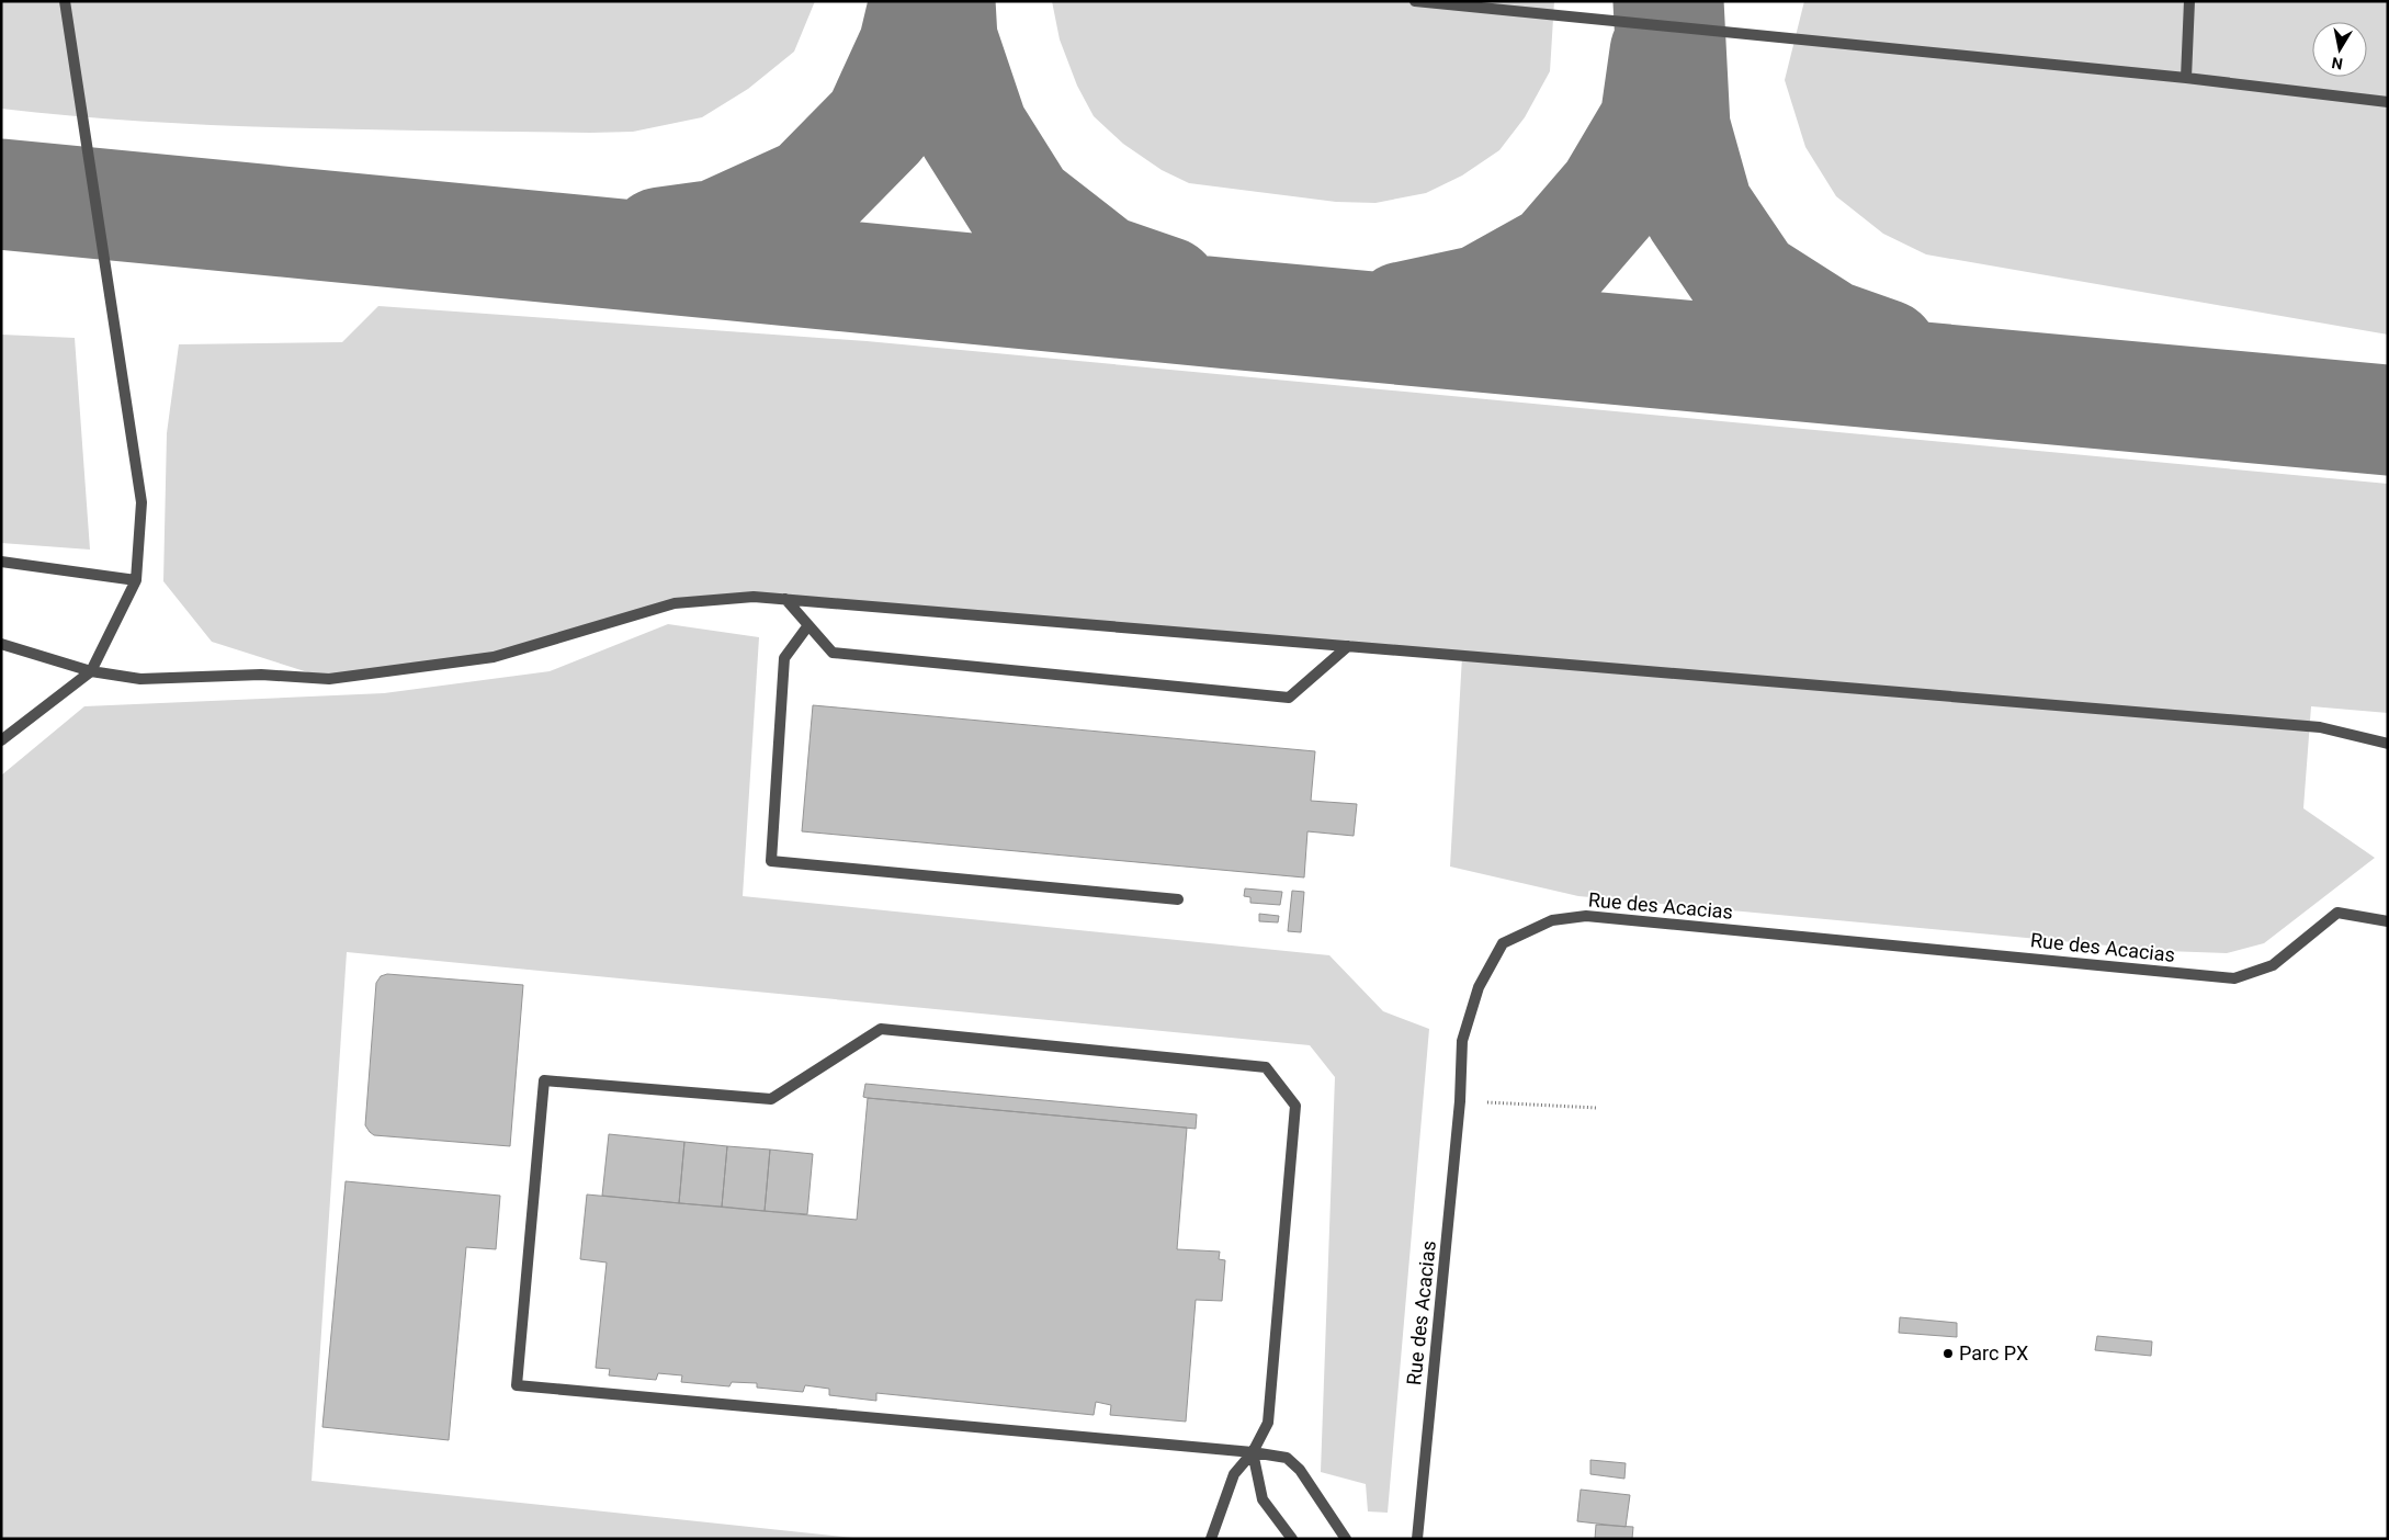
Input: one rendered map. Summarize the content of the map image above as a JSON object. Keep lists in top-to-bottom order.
{
  "streets": {
    "lane": ["Rue des Acacias"]
  },
  "places": ["Parc PX"],
  "north": "bottom"
}
